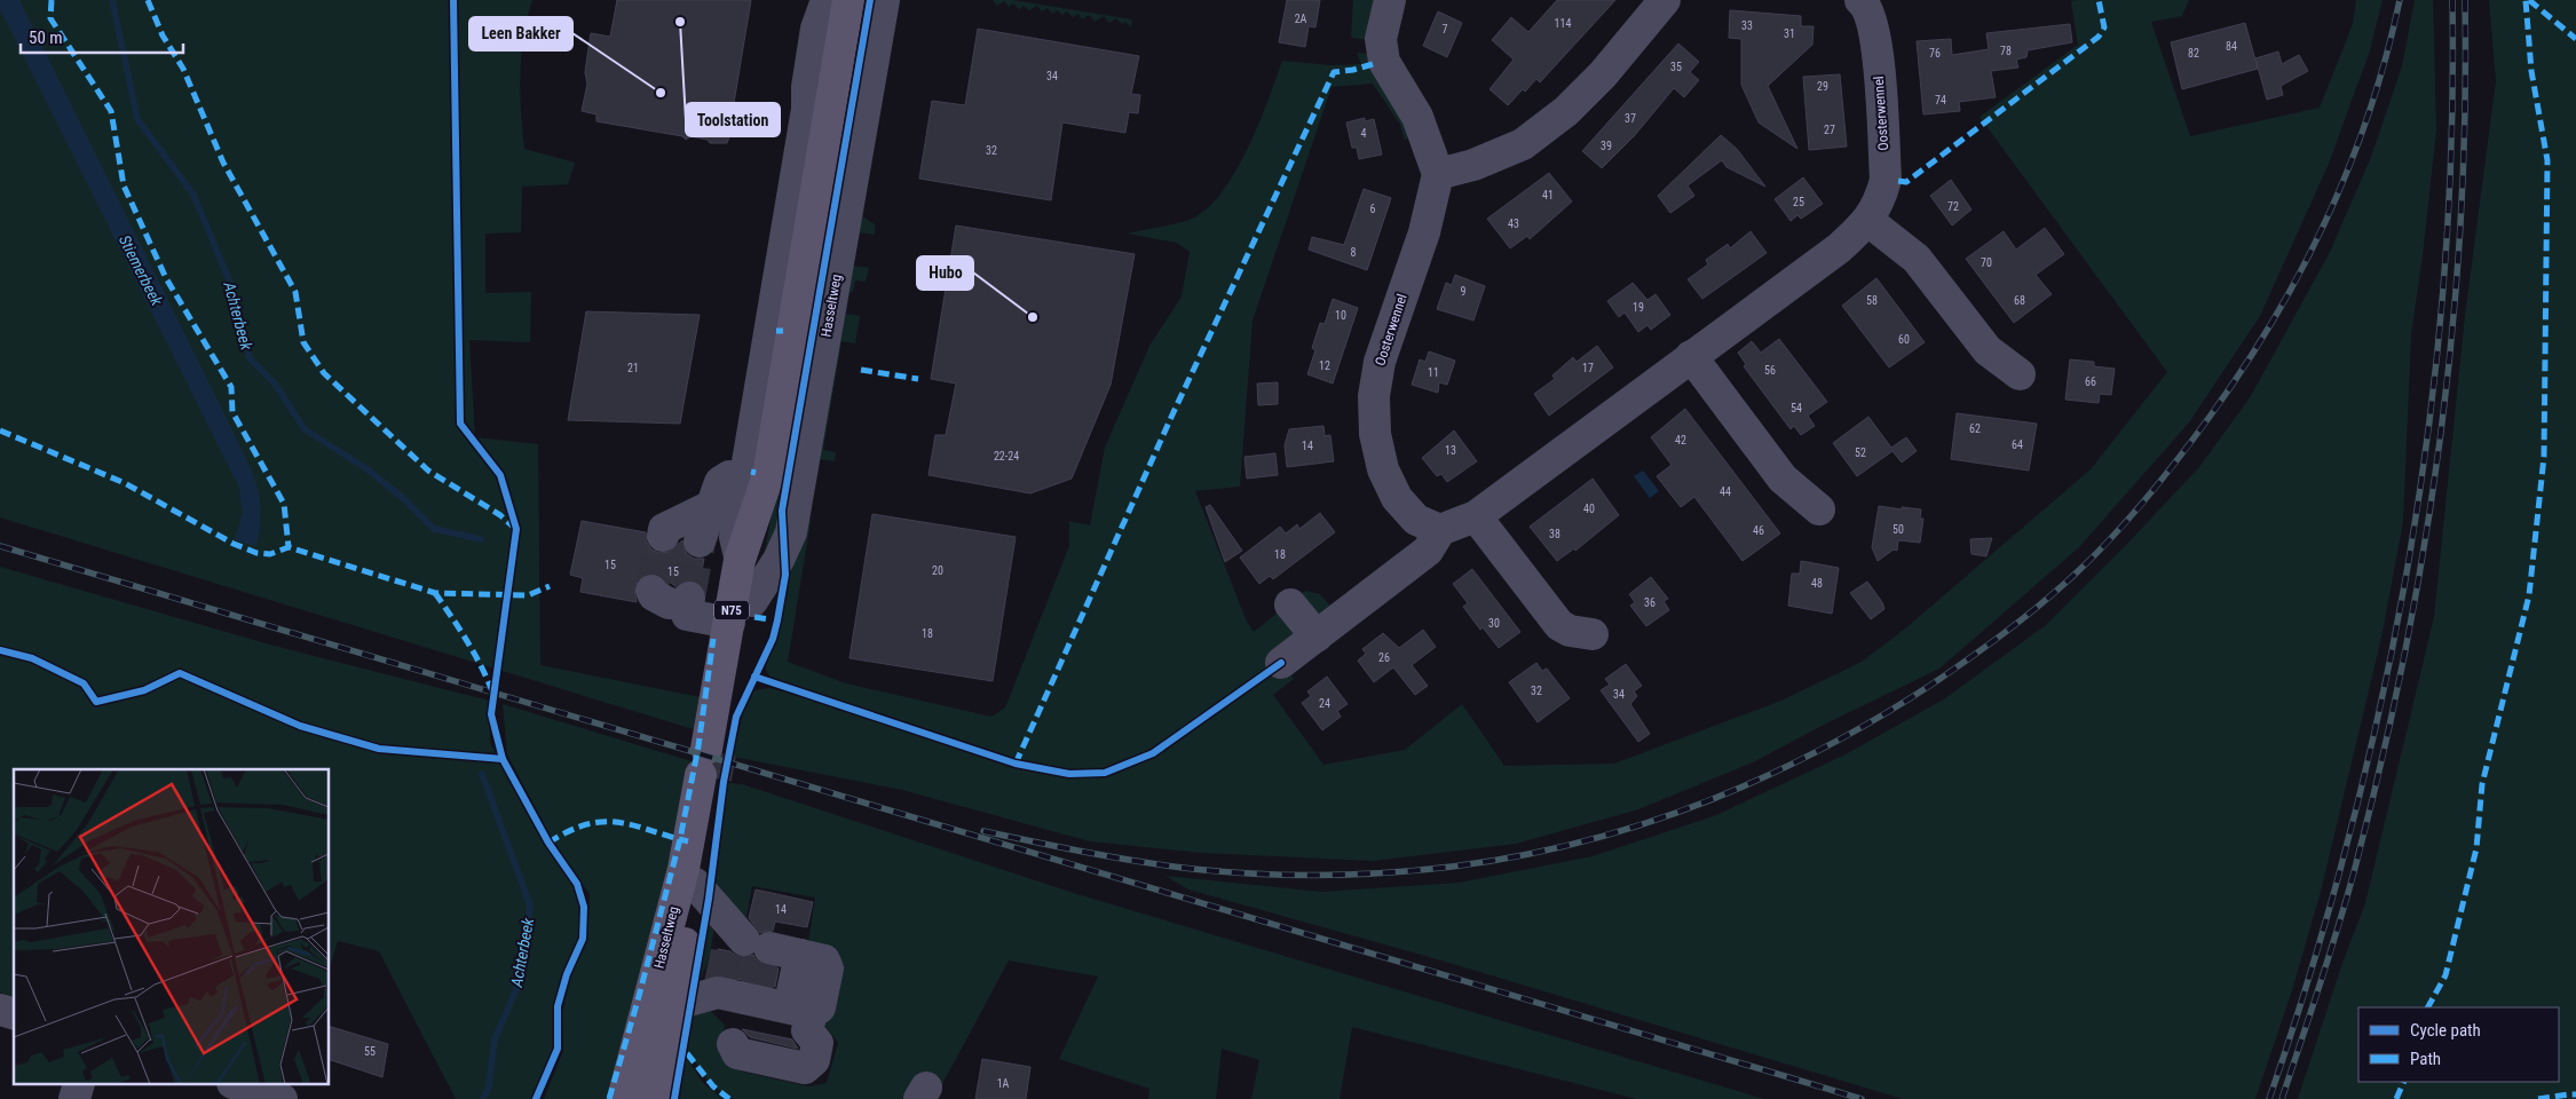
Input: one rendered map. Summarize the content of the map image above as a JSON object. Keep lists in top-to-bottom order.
{
  "streets": {
    "main road": ["Hasseltweg", "N75"],
    "street": ["Oosterwennel"]
  },
  "water": ["Stiemerbeek", "Achterbeek"],
  "places": ["Toolstation", "Leen Bakker", "Hubo"],
  "house_numbers": [
    "2A",
    "114",
    "33",
    "7",
    "31",
    "84",
    "78",
    "76",
    "82",
    "35",
    "34",
    "29",
    "74",
    "37",
    "27",
    "4",
    "39",
    "32",
    "41",
    "25",
    "72",
    "6",
    "43",
    "8",
    "70",
    "9",
    "58",
    "68",
    "19",
    "10",
    "60",
    "12",
    "21",
    "17",
    "56",
    "11",
    "66",
    "54",
    "62",
    "42",
    "64",
    "14",
    "13",
    "52",
    "22-24",
    "44",
    "40",
    "50",
    "46",
    "38",
    "18",
    "15",
    "20",
    "15",
    "48",
    "36",
    "30",
    "18",
    "26",
    "32",
    "34",
    "24",
    "14",
    "55",
    "1A"
  ],
  "legend": ["Cycle path", "Path"],
  "scale_bar": "50 m"
}
